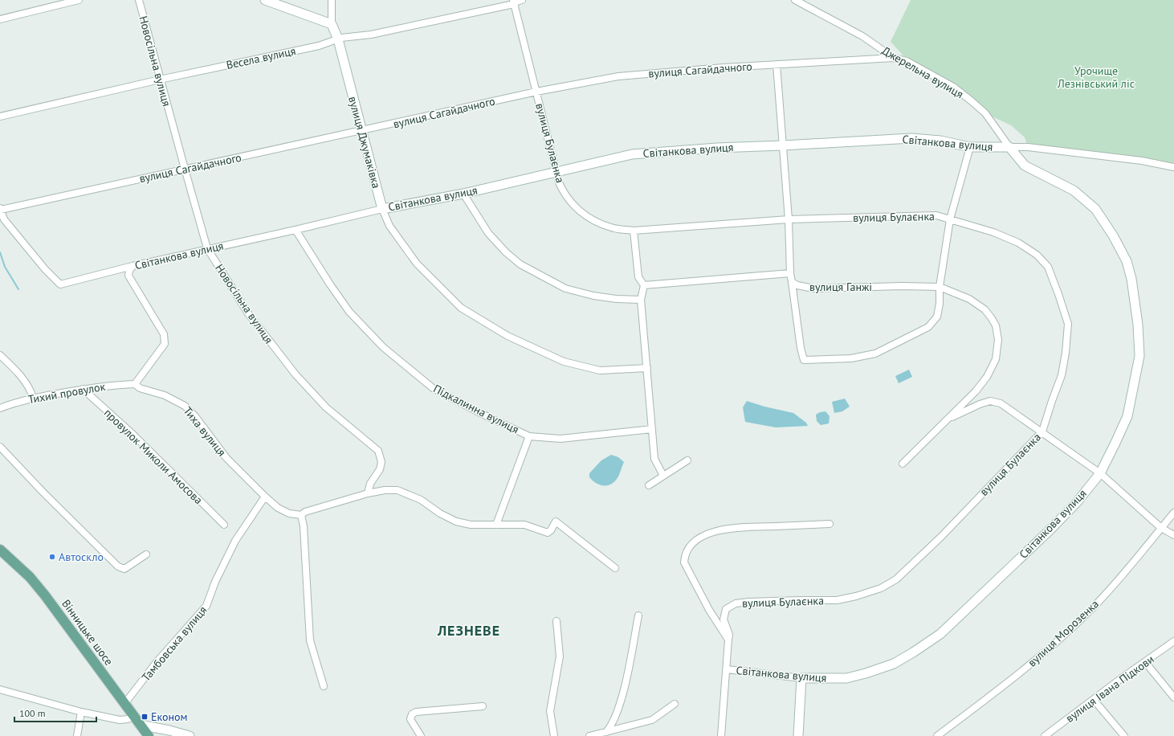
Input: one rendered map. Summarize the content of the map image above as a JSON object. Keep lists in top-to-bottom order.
{
  "streets": {
    "main road": ["Вінницьке шосе"],
    "street": [
      "Весела вулиця",
      "Новосільна вулиця",
      "вулиця Сагайдачного",
      "Джерельна вулиця",
      "вулиця Джумаківка",
      "вулиця Булаєнка",
      "Світанкова вулиця",
      "вулиця Ганжі",
      "Тихий провулок",
      "Підкалинна вулиця",
      "Тиха вулиця",
      "провулок Миколи Амосова",
      "вулиця Морозенка",
      "Тамбовська вулиця",
      "вулиця Івана Підкови"
    ]
  },
  "crossings": [
    ["Весела вулиця", "Новосільна вулиця"],
    ["Весела вулиця", "вулиця Джумаківка"],
    ["Весела вулиця", "вулиця Булаєнка"],
    ["Новосільна вулиця", "вулиця Сагайдачного"],
    ["Новосільна вулиця", "Світанкова вулиця"],
    ["вулиця Сагайдачного", "Джерельна вулиця"],
    ["вулиця Сагайдачного", "вулиця Джумаківка"],
    ["вулиця Сагайдачного", "вулиця Булаєнка"],
    ["вулиця Сагайдачного", "Світанкова вулиця"],
    ["Джерельна вулиця", "Світанкова вулиця"],
    ["вулиця Джумаківка", "Світанкова вулиця"],
    ["вулиця Булаєнка", "Світанкова вулиця"],
    ["Світанкова вулиця", "Підкалинна вулиця"],
    ["Тихий провулок", "Тиха вулиця"],
    ["Тихий провулок", "провулок Миколи Амосова"],
    ["Тиха вулиця", "Тамбовська вулиця"],
    ["Вінницьке шосе", "Тамбовська вулиця"]
  ],
  "districts": ["ЛЕЗНЕВЕ"],
  "parks": ["Урочище Лезнівський ліс"],
  "places": {
    "other": ["Автоскло"],
    "transit": ["Економ"]
  },
  "scale_bar": "100 m"
}
